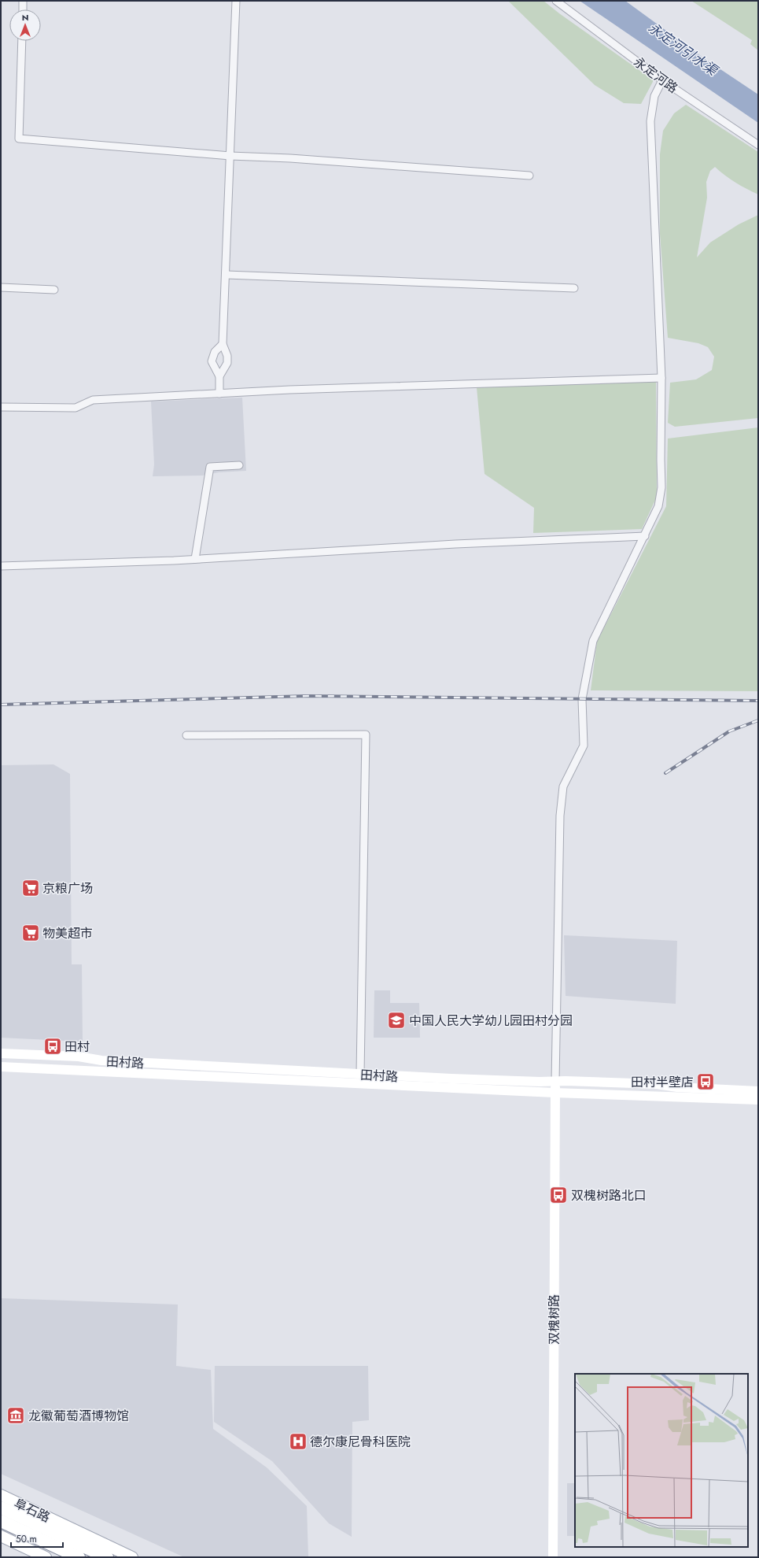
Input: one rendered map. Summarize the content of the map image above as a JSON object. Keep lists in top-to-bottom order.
{
  "streets": {
    "highway": ["阜石路"],
    "main road": ["田村路", "双槐树路"],
    "street": ["永定河路"]
  },
  "crossings": [
    ["田村路", "双槐树路"]
  ],
  "water": ["永定河引水渠"],
  "places": {
    "supermarket": ["京粮广场", "物美超市"],
    "school or university": ["中国人民大学幼儿园田村分园"],
    "bus stop": ["田村", "田村半壁店", "双槐树路北口"],
    "museum": ["龙徽葡萄酒博物馆"],
    "hospital": ["德尔康尼骨科医院"]
  },
  "scale_bar": "50 m",
  "north": "top"
}
